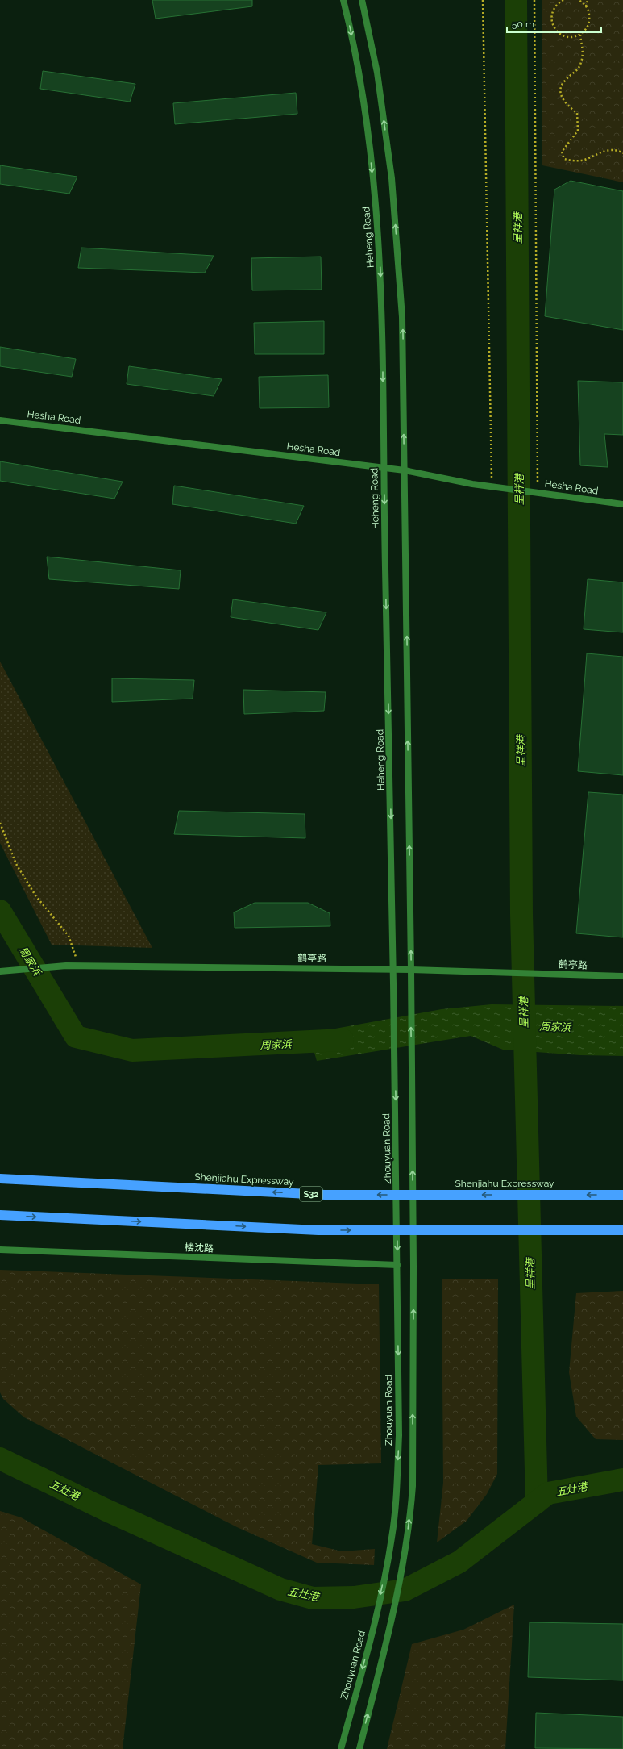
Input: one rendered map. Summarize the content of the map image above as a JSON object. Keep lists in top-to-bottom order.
{
  "streets": {
    "highway": ["Shenjiahu Expressway", "S32"],
    "street": [
      "Heheng Road",
      "Hesha Road",
      "鹤亭路",
      "Zhouyuan Road",
      "楼沈路"
    ]
  },
  "crossings": [
    ["Heheng Road", "Hesha Road"],
    ["Heheng Road", "鹤亭路"],
    ["Heheng Road", "Zhouyuan Road"],
    ["Zhouyuan Road", "楼沈路"]
  ],
  "water": ["呈祥港", "周家浜", "五灶港"],
  "scale_bar": "50 m"
}
